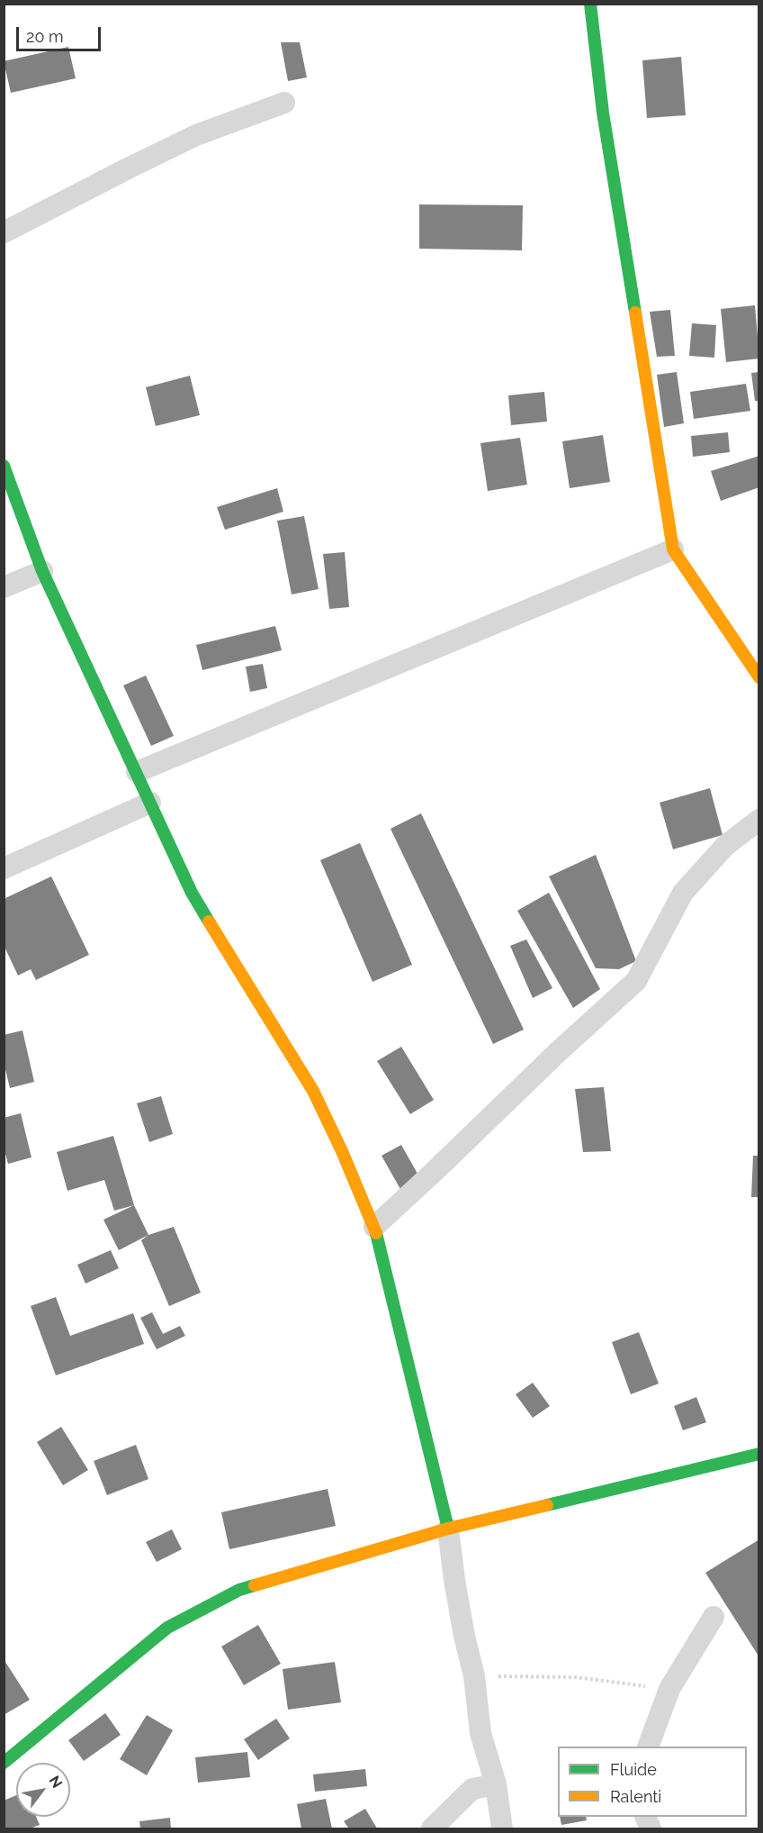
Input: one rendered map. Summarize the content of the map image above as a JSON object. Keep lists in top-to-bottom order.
{
  "legend": ["Fluide", "Ralenti"],
  "scale_bar": "20 m",
  "north": "top right"
}
